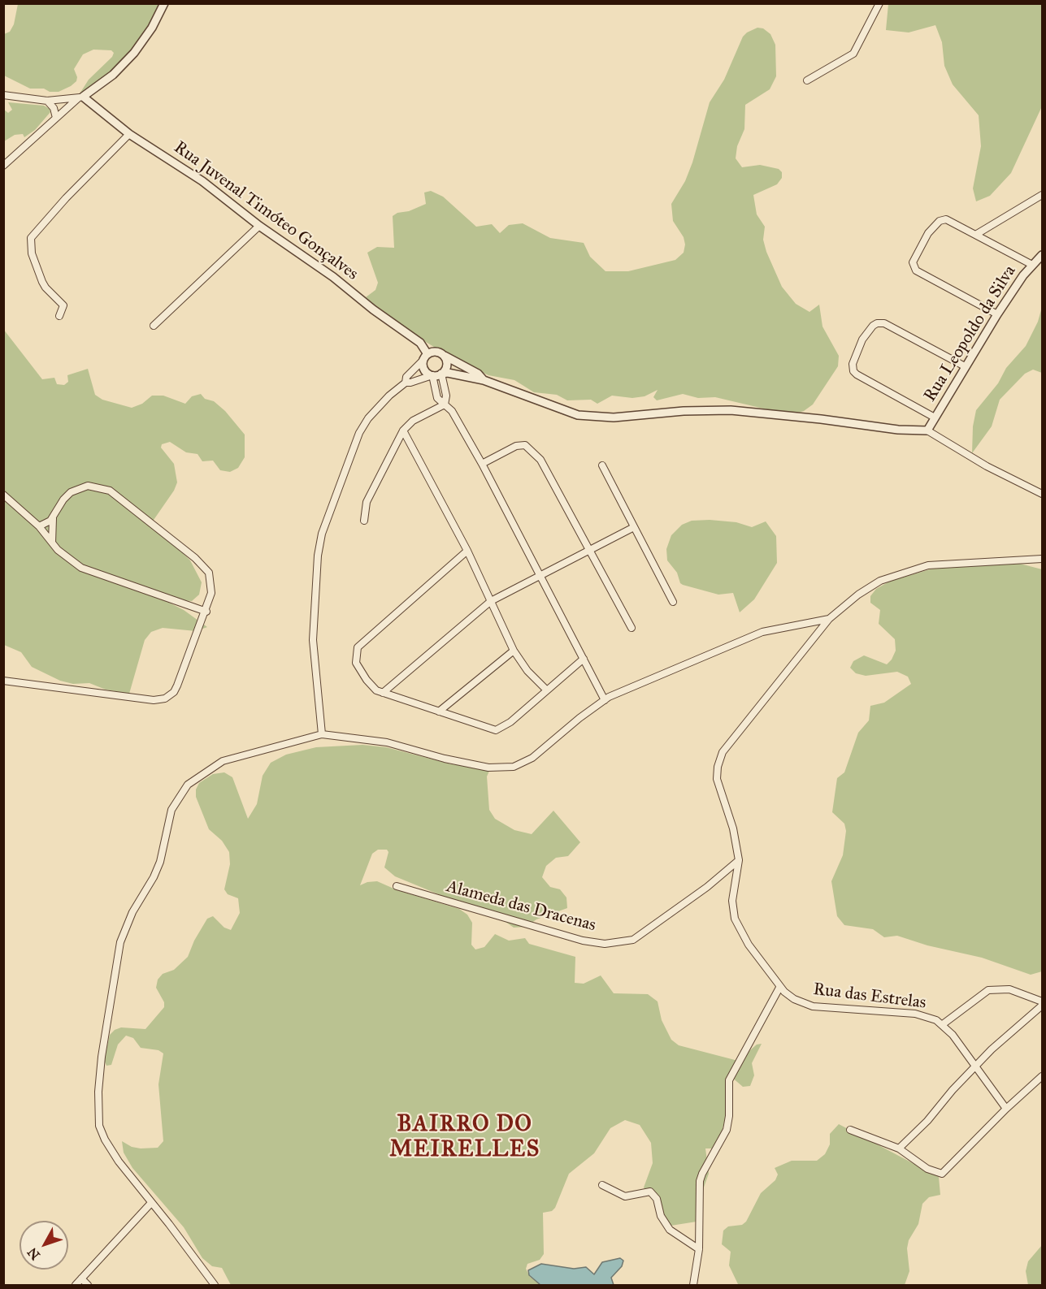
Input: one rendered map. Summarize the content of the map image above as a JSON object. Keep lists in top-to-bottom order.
{
  "streets": {
    "street": [
      "Rua Juvenal Timóteo Gonçalves",
      "Rua Leopoldo da Silva",
      "Alameda das Dracenas",
      "Rua das Estrelas"
    ]
  },
  "districts": ["BAIRRO DO MEIRELLES"],
  "north": "bottom left"
}
